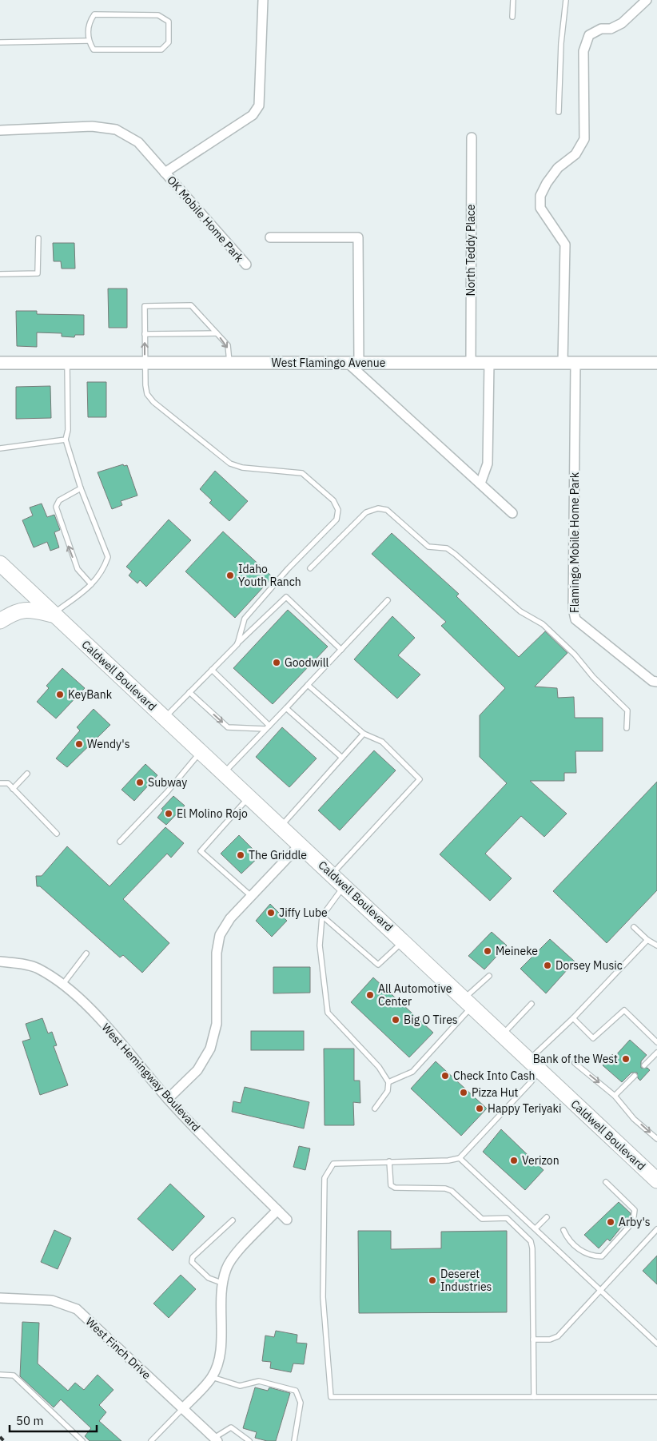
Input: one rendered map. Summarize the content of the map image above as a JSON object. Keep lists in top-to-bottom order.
{
  "streets": {
    "main road": ["Caldwell Boulevard"],
    "street": [
      "OK Mobile Home Park",
      "North Teddy Place",
      "West Flamingo Avenue",
      "Flamingo Mobile Home Park",
      "West Hemingway Boulevard",
      "West Finch Drive"
    ]
  },
  "crossings": [
    ["North Teddy Place", "West Flamingo Avenue"],
    ["West Flamingo Avenue", "Flamingo Mobile Home Park"]
  ],
  "places": [
    "Idaho Youth Ranch",
    "Goodwill",
    "KeyBank",
    "Wendy's",
    "Subway",
    "El Molino Rojo",
    "The Griddle",
    "Jiffy Lube",
    "Meineke",
    "Dorsey Music",
    "All Automotive Center",
    "Big O Tires",
    "Bank of the West",
    "Check Into Cash",
    "Pizza Hut",
    "Happy Teriyaki",
    "Verizon",
    "Arby's",
    "Deseret Industries"
  ],
  "scale_bar": "50 m"
}
